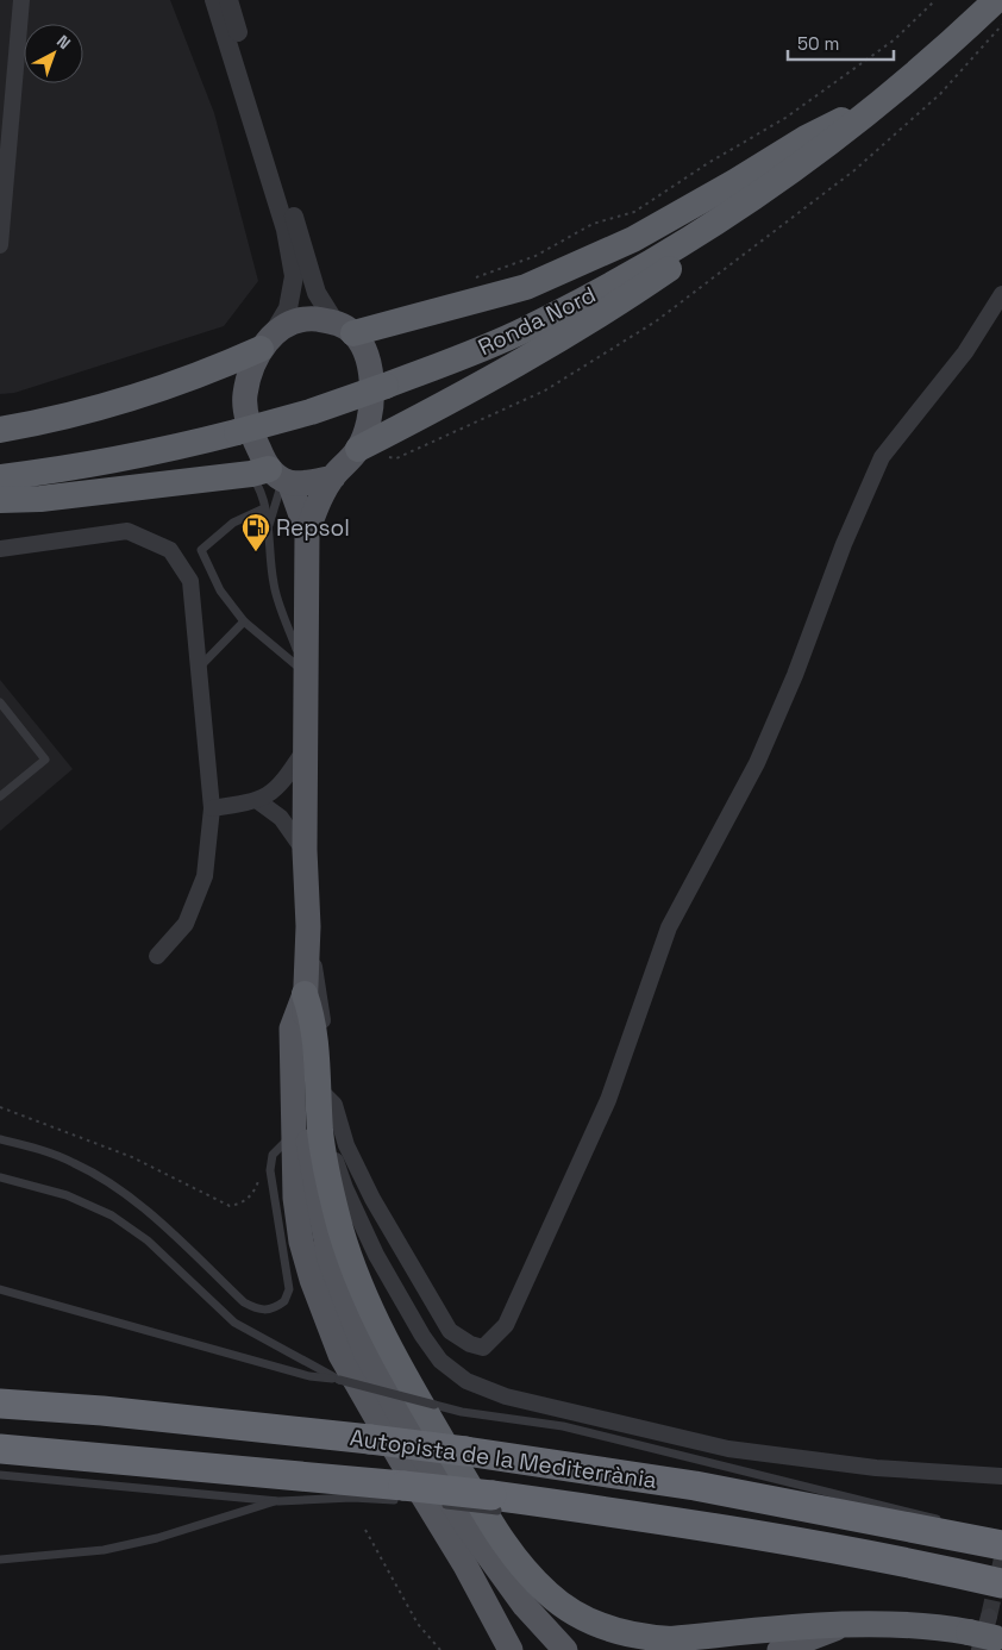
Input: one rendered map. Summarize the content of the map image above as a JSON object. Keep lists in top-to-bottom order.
{
  "streets": {
    "highway": ["Ronda Nord", "Autopista de la Mediterrània"]
  },
  "places": {
    "fuel station": ["Repsol"]
  },
  "scale_bar": "50 m",
  "north": "top right"
}
